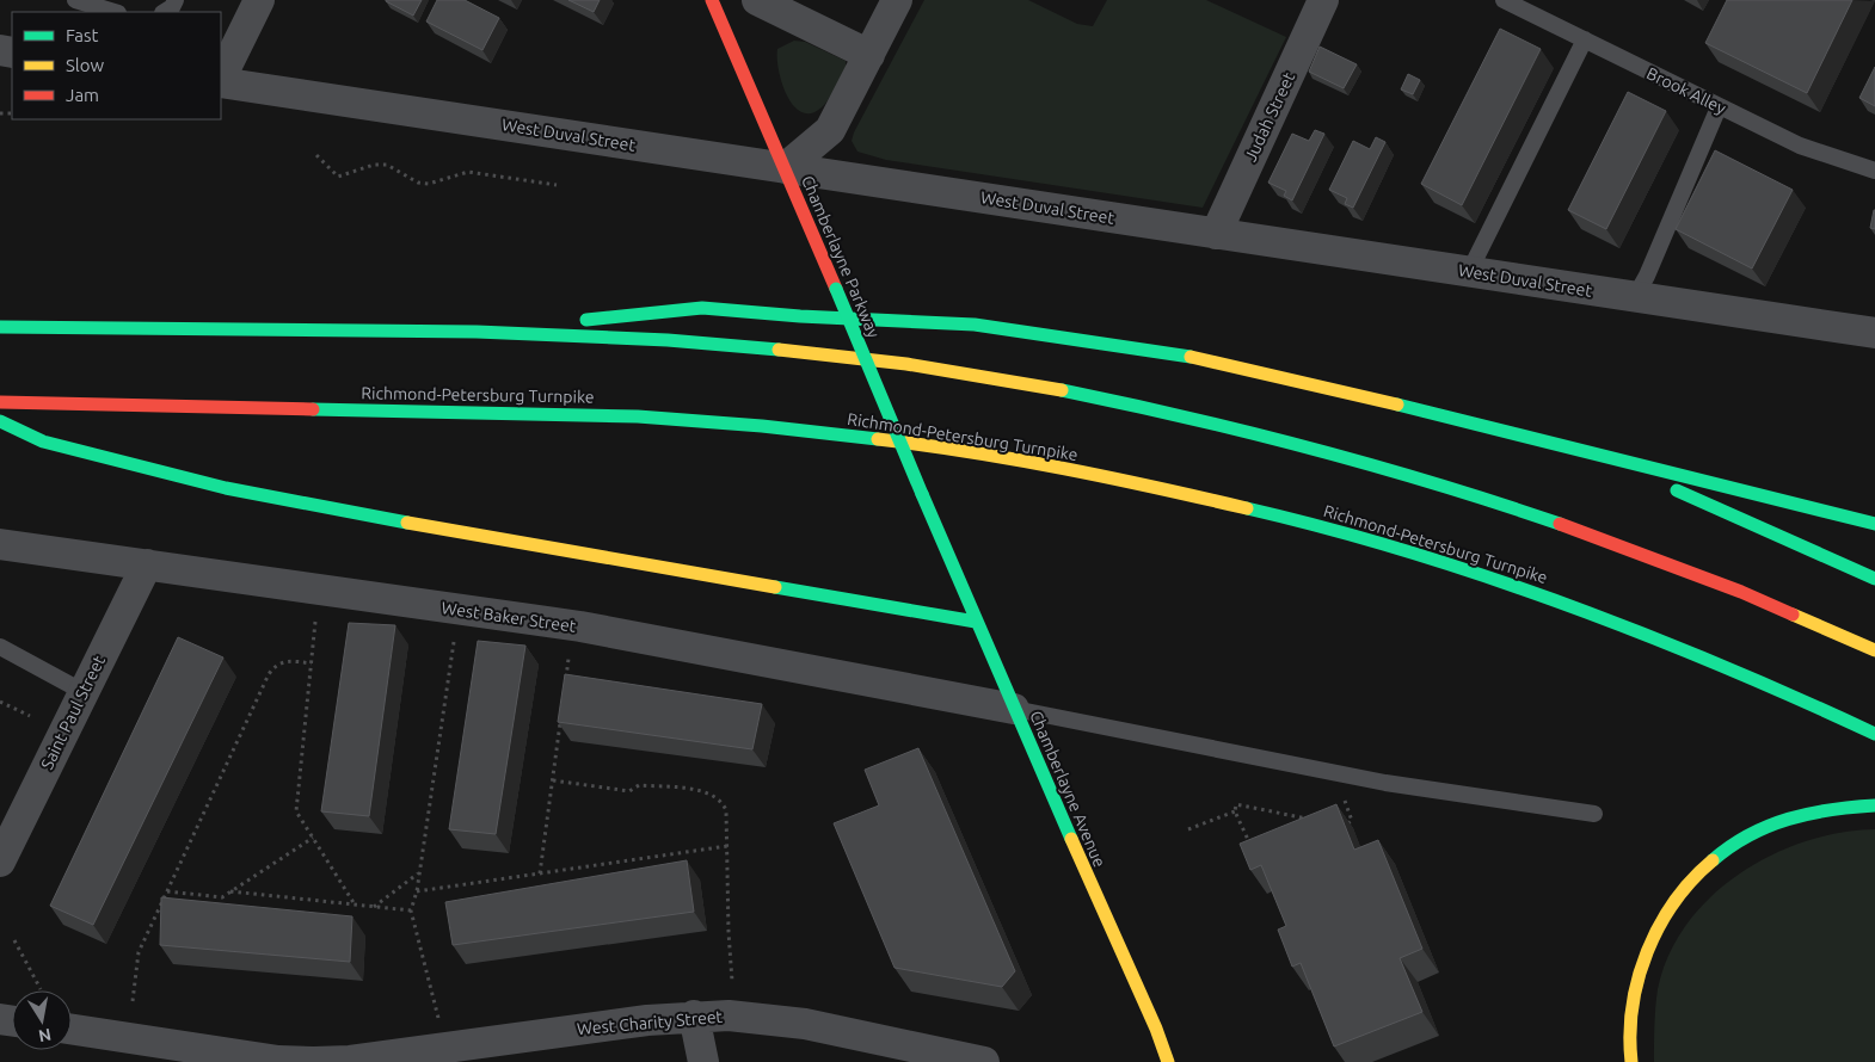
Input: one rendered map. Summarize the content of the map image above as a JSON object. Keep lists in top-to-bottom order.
{
  "streets": {
    "main road": ["Chamberlayne Parkway", "Richmond-Petersburg Turnpike", "Chamberlayne Avenue"],
    "street": [
      "Judah Street",
      "West Duval Street",
      "West Baker Street",
      "Saint Paul Street",
      "West Charity Street"
    ],
    "lane": ["Brook Alley"]
  },
  "crossings": [
    ["Judah Street", "West Duval Street"],
    ["West Duval Street", "Chamberlayne Parkway"],
    ["Chamberlayne Parkway", "Chamberlayne Avenue"],
    ["West Baker Street", "Saint Paul Street"],
    ["West Baker Street", "Chamberlayne Avenue"]
  ],
  "legend": ["Fast", "Slow", "Jam"],
  "north": "bottom"
}
